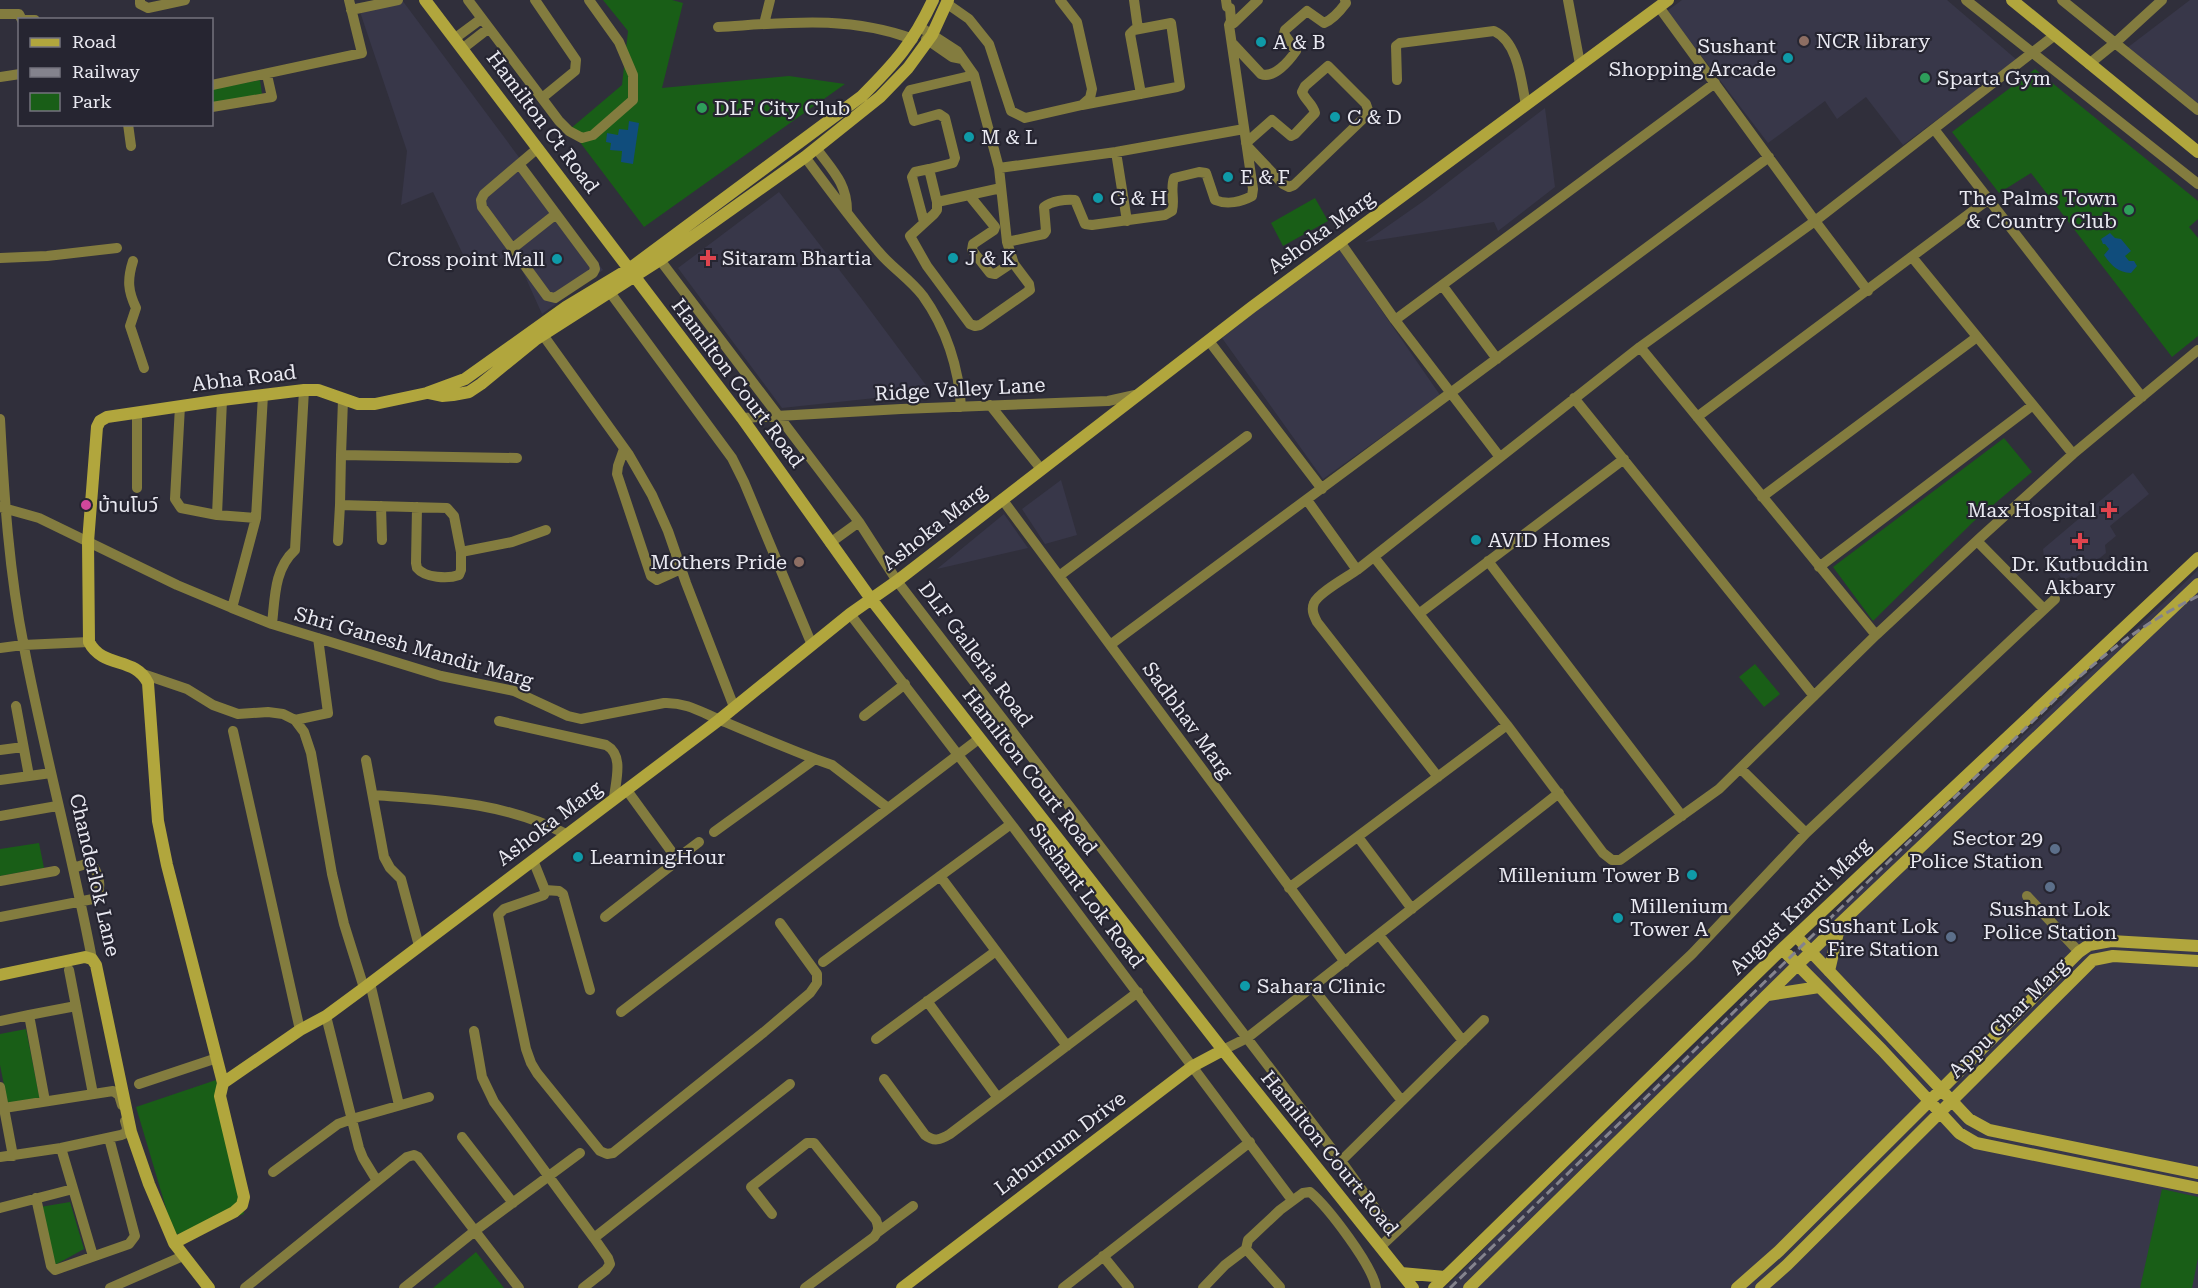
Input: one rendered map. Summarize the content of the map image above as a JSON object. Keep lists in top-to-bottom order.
{
  "streets": {
    "street": [
      "Hamilton Ct Road",
      "Ashoka Marg",
      "Abha Road",
      "Hamilton Court Road",
      "Ridge Valley Lane",
      "Shri Ganesh Mandir Marg",
      "DLF Galleria Road",
      "Sadbhav Marg",
      "Chanderlok Lane",
      "Sushant Lok Road",
      "August Kranti Marg",
      "Appu Ghar Marg",
      "Laburnum Drive"
    ]
  },
  "crossings": [
    ["Hamilton Ct Road", "Abha Road"],
    ["Hamilton Ct Road", "Hamilton Court Road"],
    ["Ashoka Marg", "Hamilton Court Road"],
    ["Ashoka Marg", "Ridge Valley Lane"],
    ["Ashoka Marg", "Shri Ganesh Mandir Marg"],
    ["Ashoka Marg", "DLF Galleria Road"],
    ["Ashoka Marg", "Sadbhav Marg"],
    ["Ashoka Marg", "Sushant Lok Road"],
    ["Abha Road", "Hamilton Court Road"],
    ["Hamilton Court Road", "Ridge Valley Lane"],
    ["Hamilton Court Road", "Laburnum Drive"],
    ["Ridge Valley Lane", "DLF Galleria Road"],
    ["DLF Galleria Road", "Laburnum Drive"],
    ["Sadbhav Marg", "Laburnum Drive"],
    ["Sushant Lok Road", "Laburnum Drive"]
  ],
  "places": {
    "other": [
      "NCR library",
      "A & B",
      "Sushant Shopping Arcade",
      "Sparta Gym",
      "DLF City Club",
      "C & D",
      "M & L",
      "E & F",
      "G & H",
      "The Palms Town & Country Club",
      "J & K",
      "Cross point Mall",
      "บ้านโบว์",
      "AVID Homes",
      "Mothers Pride",
      "Sector 29 Police Station",
      "LearningHour",
      "Millenium Tower B",
      "Sushant Lok Police Station",
      "Millenium Tower A",
      "Sushant Lok Fire Station",
      "Sahara Clinic"
    ],
    "health": ["Sitaram Bhartia", "Max Hospital", "Dr. Kutbuddin Akbary"]
  },
  "legend": ["Road", "Railway", "Park"]
}
